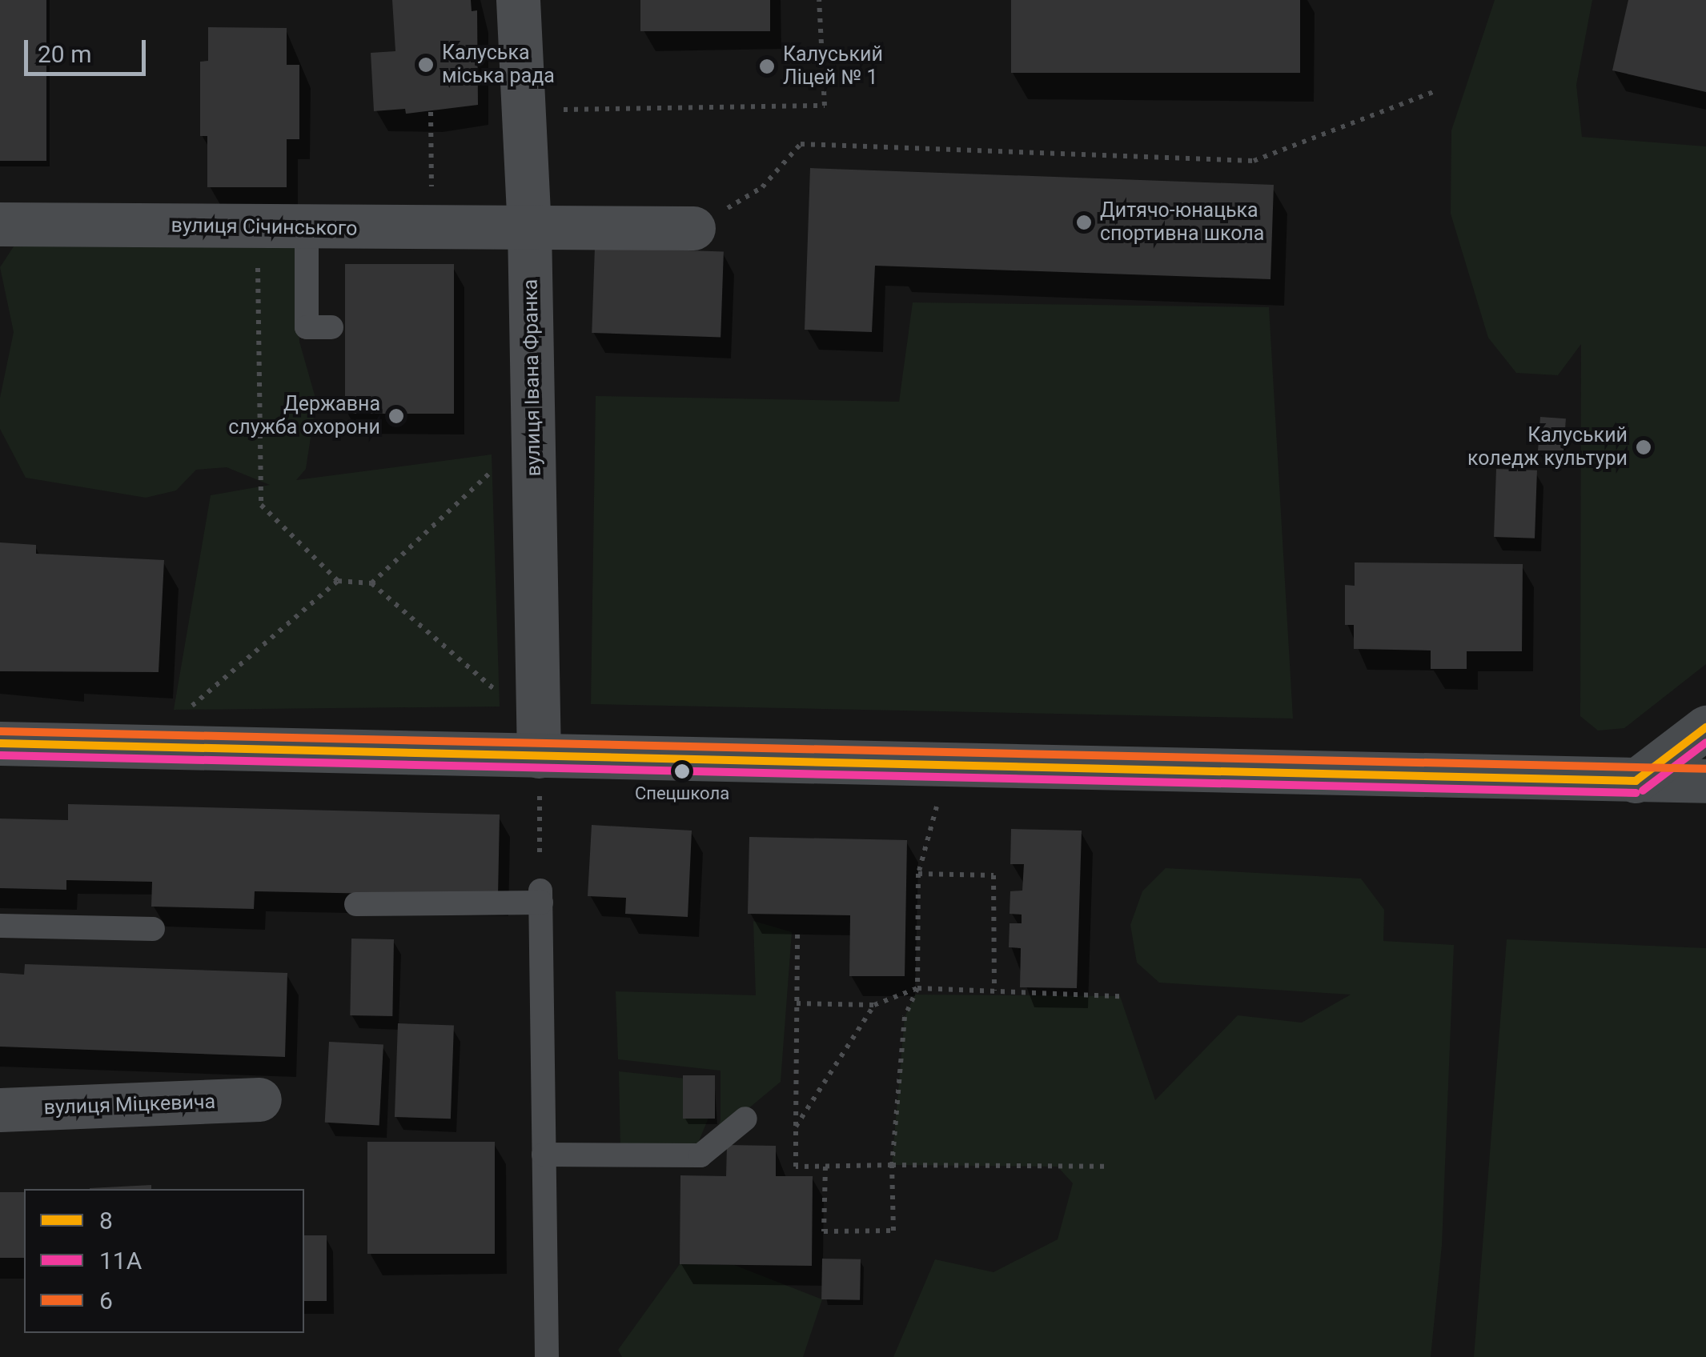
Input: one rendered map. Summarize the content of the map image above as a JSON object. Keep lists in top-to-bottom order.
{
  "streets": {
    "street": ["вулиця Січинського", "вулиця Івана Франка", "вулиця Міцкевича"]
  },
  "crossings": [
    ["вулиця Січинського", "вулиця Івана Франка"]
  ],
  "places": [
    "Калуська міська рада",
    "Калуський Ліцей № 1",
    "Дитячо-юнацька спортивна школа",
    "Державна служба охорони",
    "Калуський коледж культури",
    "Спецшкола"
  ],
  "lines": ["transit line 8", "transit line 6", "transit line 11А"],
  "legend": ["8", "11А", "6"],
  "scale_bar": "20 m"
}
